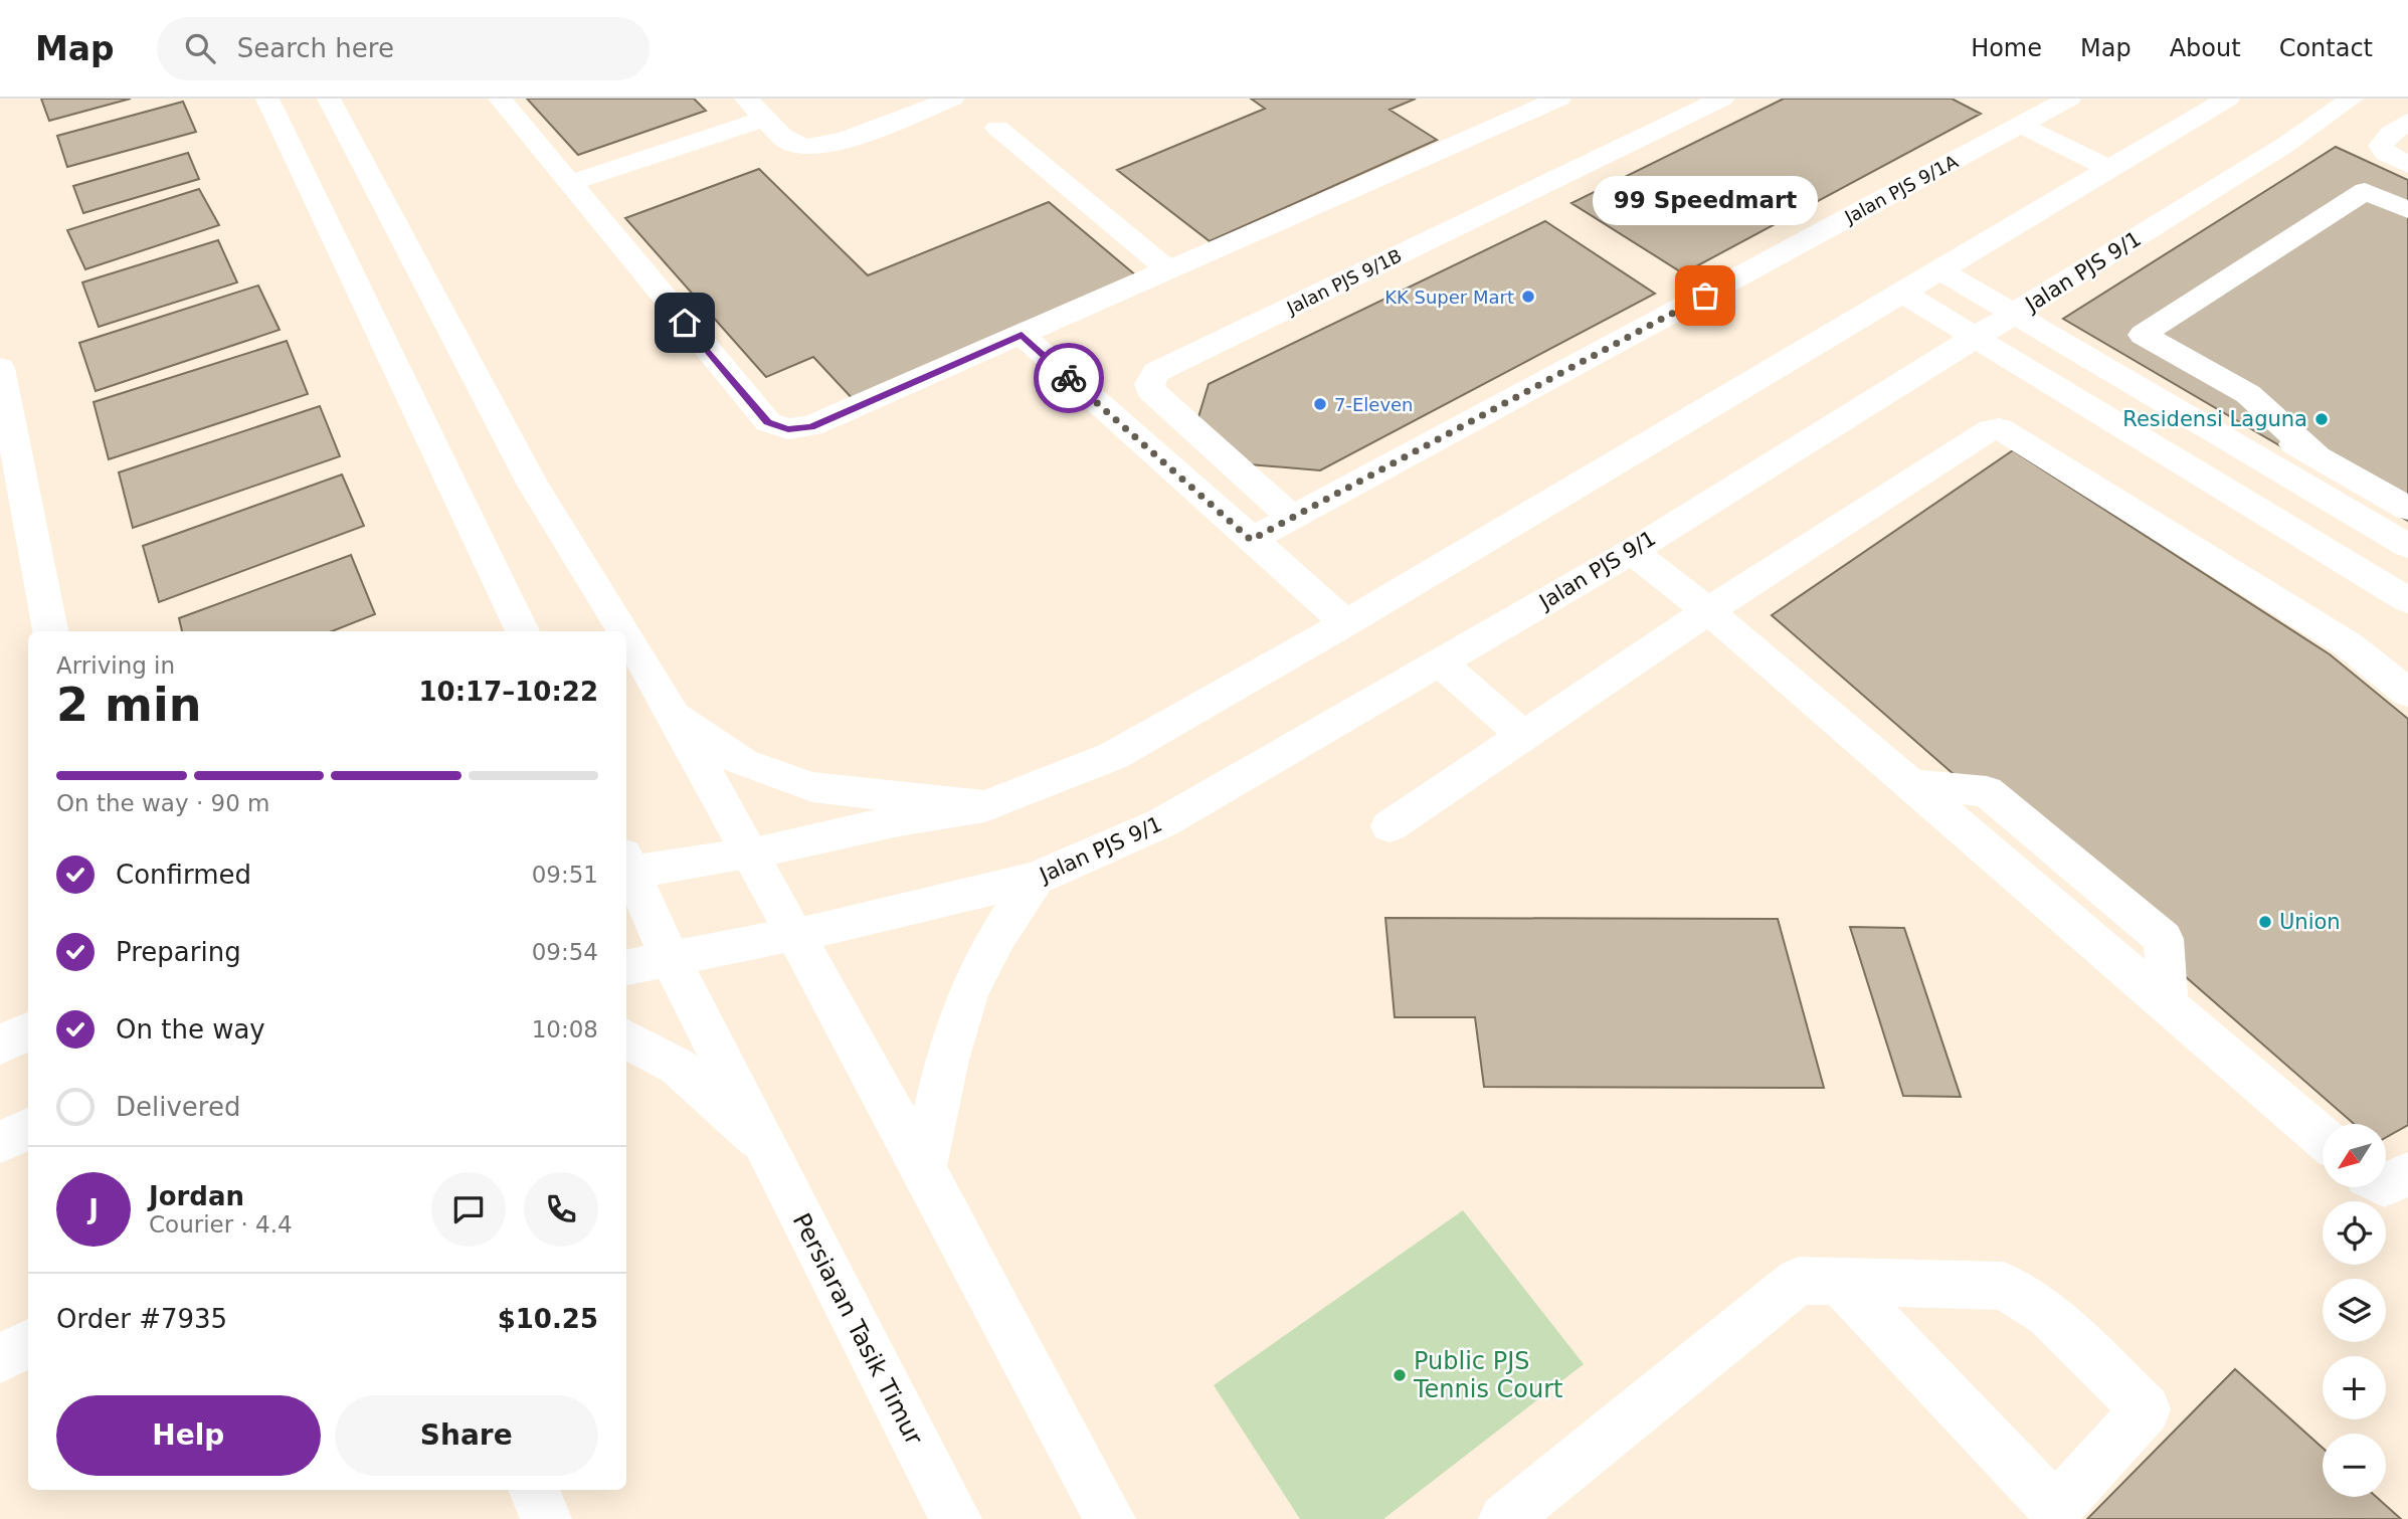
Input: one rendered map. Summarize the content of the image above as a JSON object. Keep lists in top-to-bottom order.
{
  "streets": {
    "main road": [
      "Jalan PJS 9/1A",
      "Jalan PJS 9/1",
      "Jalan PJS 9/1B",
      "Persiaran Tasik Timur"
    ]
  },
  "crossings": [
    ["Jalan PJS 9/1A", "Jalan PJS 9/1B"],
    ["Jalan PJS 9/1", "Persiaran Tasik Timur"]
  ],
  "places": [
    "99 Speedmart",
    "KK Super Mart",
    "7-Eleven",
    "Residensi Laguna",
    "Union",
    "Public PJS Tennis Court"
  ],
  "north": "bottom left",
  "page": {
    "header": "Map",
    "search": "Search here",
    "nav": [
      "Home",
      "Map",
      "About",
      "Contact"
    ],
    "bubble": "99 Speedmart",
    "heading": ["2 min", "Arriving in", "10:17–10:22"],
    "panel": [
      "Jordan",
      "Courier · 4.4",
      "Order #7935",
      "$10.25"
    ],
    "bar": "On the way · 90 m",
    "list": [
      ["Confirmed", "09:51"],
      ["Preparing", "09:54"],
      ["On the way", "10:08"],
      "Delivered"
    ],
    "map_buttons": ["+", "−"],
    "round": "J",
    "buttons": ["Help", "Share"]
  }
}
